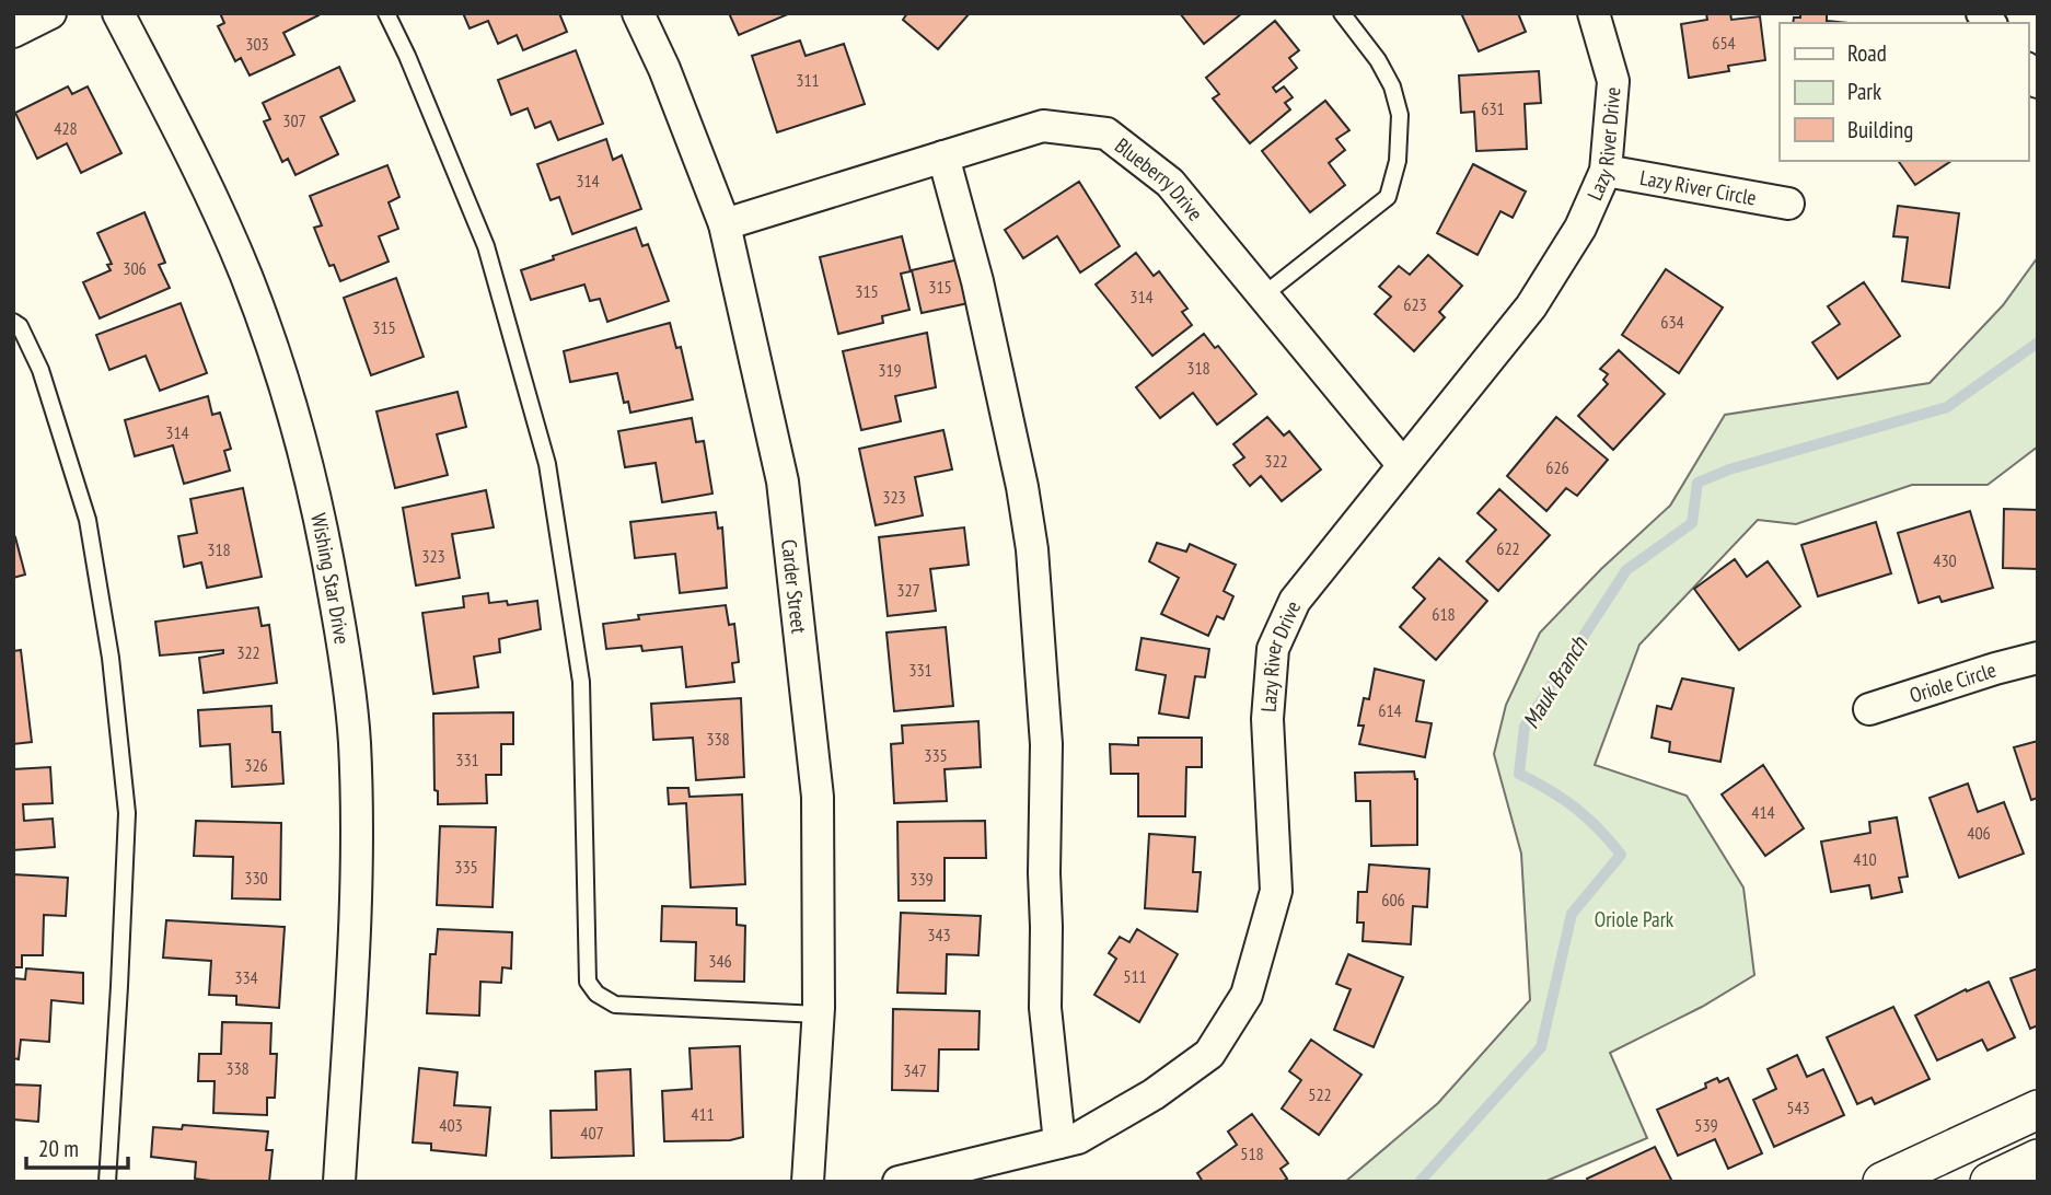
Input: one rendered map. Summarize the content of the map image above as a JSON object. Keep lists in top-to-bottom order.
{
  "streets": {
    "street": [
      "Lazy River Drive",
      "Blueberry Drive",
      "Lazy River Circle",
      "Wishing Star Drive",
      "Carder Street",
      "Oriole Circle"
    ]
  },
  "crossings": [
    ["Lazy River Drive", "Blueberry Drive"],
    ["Lazy River Drive", "Lazy River Circle"],
    ["Blueberry Drive", "Carder Street"]
  ],
  "water": ["Mauk Branch"],
  "parks": ["Oriole Park"],
  "house_numbers": [
    "654",
    "303",
    "311",
    "631",
    "307",
    "428",
    "314",
    "306",
    "315",
    "315",
    "314",
    "623",
    "634",
    "315",
    "318",
    "319",
    "314",
    "322",
    "626",
    "323",
    "622",
    "318",
    "323",
    "430",
    "327",
    "618",
    "322",
    "331",
    "614",
    "338",
    "335",
    "331",
    "326",
    "414",
    "406",
    "410",
    "335",
    "330",
    "339",
    "606",
    "343",
    "346",
    "511",
    "334",
    "338",
    "347",
    "522",
    "543",
    "411",
    "403",
    "539",
    "407",
    "518"
  ],
  "legend": ["Road", "Park", "Building"],
  "scale_bar": "20 m"
}
